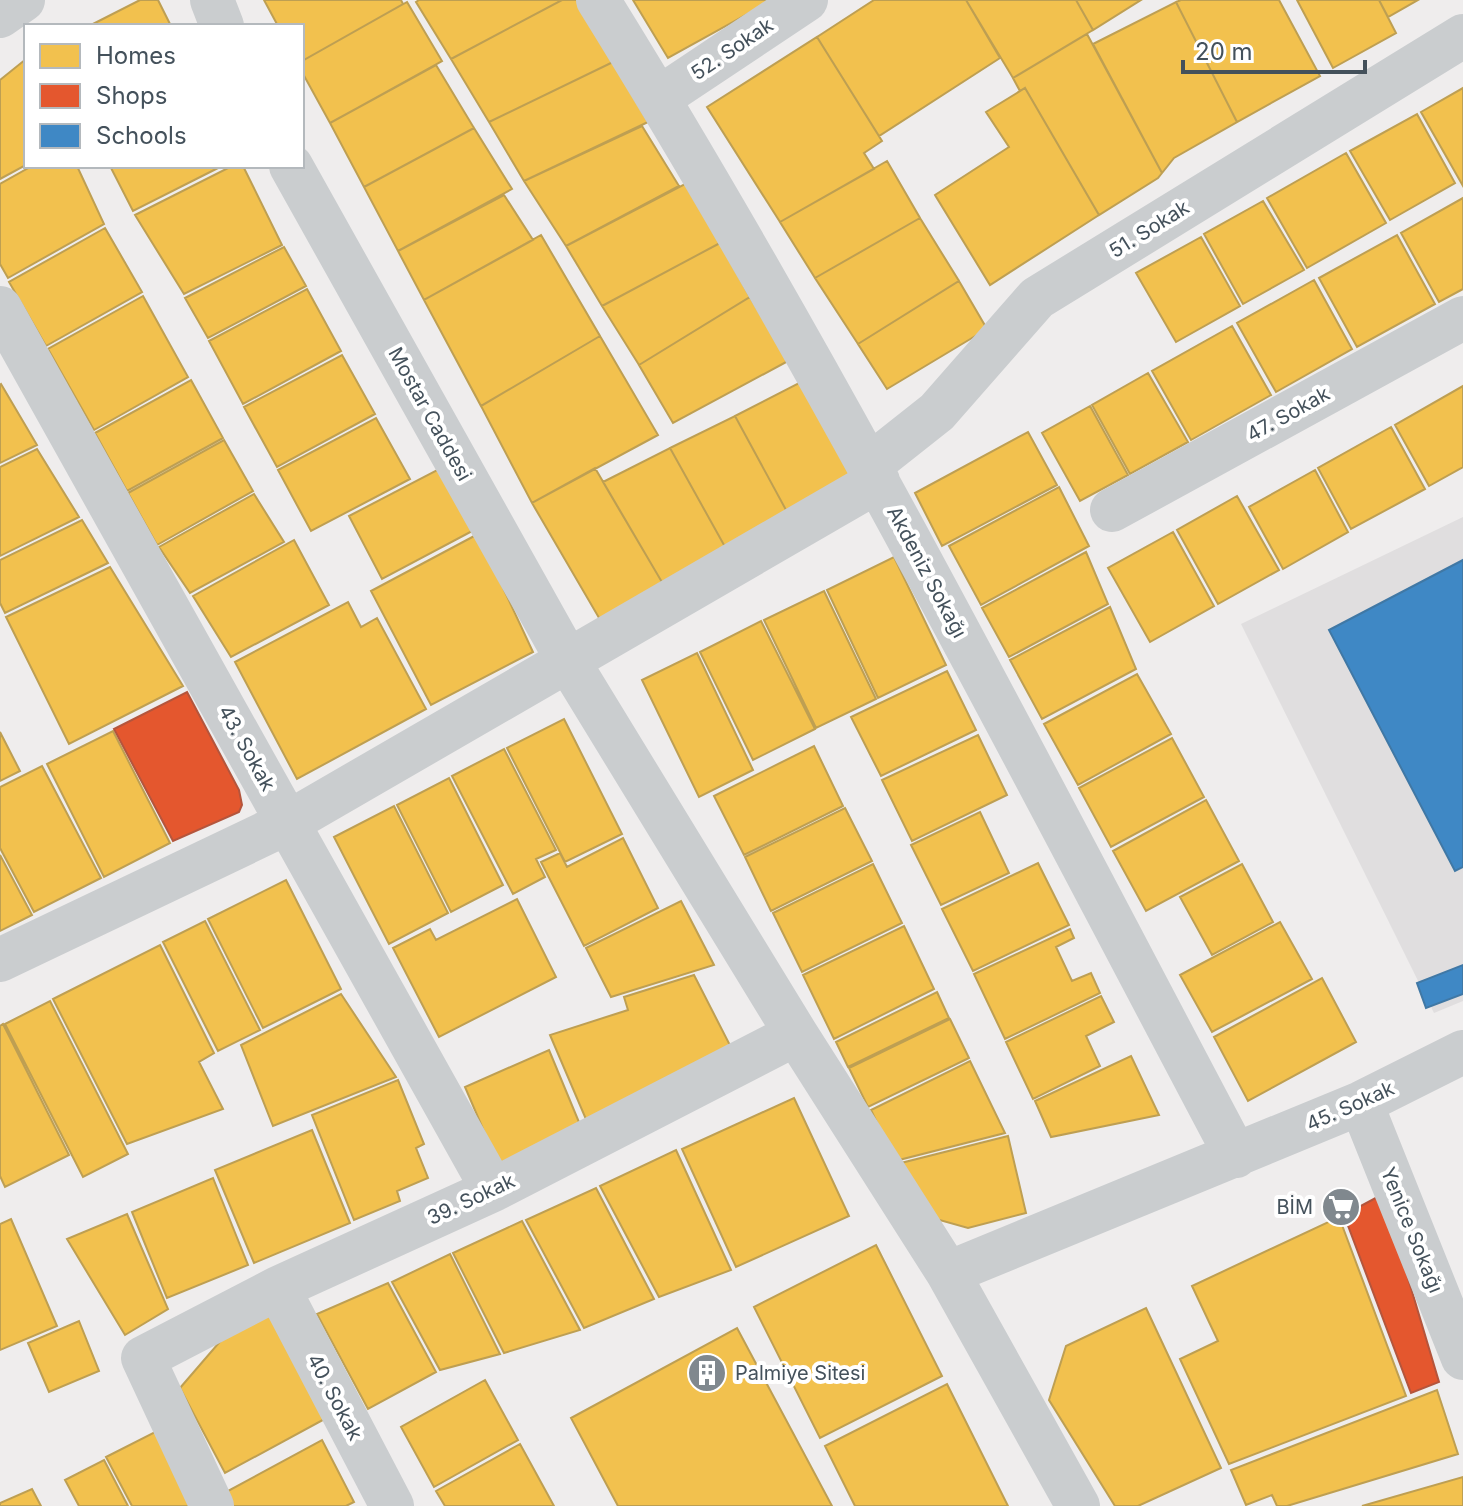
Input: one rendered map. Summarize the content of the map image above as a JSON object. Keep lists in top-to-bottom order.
{
  "streets": {
    "street": [
      "52. Sokak",
      "51. Sokak",
      "Mostar Caddesi",
      "47. Sokak",
      "Akdeniz Sokağı",
      "43. Sokak",
      "45. Sokak",
      "39. Sokak",
      "Yenice Sokağı",
      "40. Sokak"
    ]
  },
  "crossings": [
    ["52. Sokak", "Akdeniz Sokağı"],
    ["51. Sokak", "Mostar Caddesi"],
    ["51. Sokak", "Akdeniz Sokağı"],
    ["51. Sokak", "43. Sokak"],
    ["Mostar Caddesi", "45. Sokak"],
    ["Mostar Caddesi", "39. Sokak"],
    ["Akdeniz Sokağı", "45. Sokak"],
    ["43. Sokak", "39. Sokak"],
    ["45. Sokak", "Yenice Sokağı"],
    ["39. Sokak", "40. Sokak"]
  ],
  "places": {
    "supermarket": ["BİM"],
    "building": ["Palmiye Sitesi"]
  },
  "legend": ["Homes", "Shops", "Schools"],
  "scale_bar": "20 m"
}
